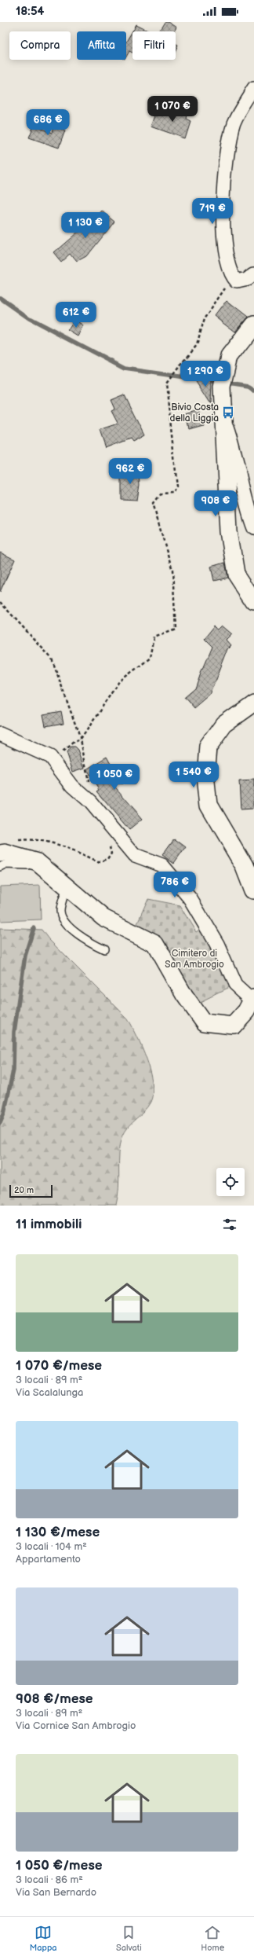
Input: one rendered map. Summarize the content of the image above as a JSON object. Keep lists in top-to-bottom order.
{
  "parks": ["Cimitero di San Ambrogio"],
  "places": {
    "bus stop": ["Bivio Costa della Liggia"]
  },
  "scale_bar": "20 m",
  "page": {
    "status": "18:54",
    "chip": ["Compra", "Affitta", "Filtri"],
    "price": [
      "1 070 €",
      "686 €",
      "719 €",
      "1 130 €",
      "612 €",
      "1 290 €",
      "962 €",
      "908 €",
      "1 540 €",
      "1 050 €",
      "786 €"
    ],
    "scale": "20 m",
    "heading": "11 immobili",
    "list": [
      {
        "name": "1 070 €/mese",
        "note": "3 locali · 89 m² · Via Scalalunga"
      },
      {
        "name": "1 130 €/mese",
        "note": "3 locali · 104 m² · Appartamento"
      },
      {
        "name": "908 €/mese",
        "note": "3 locali · 89 m² · Via Cornice San Ambrogio"
      },
      {
        "name": "1 050 €/mese",
        "note": "3 locali · 86 m² · Via San Bernardo"
      }
    ],
    "tabs": ["Mappa", "Salvati", "Home"]
  }
}
